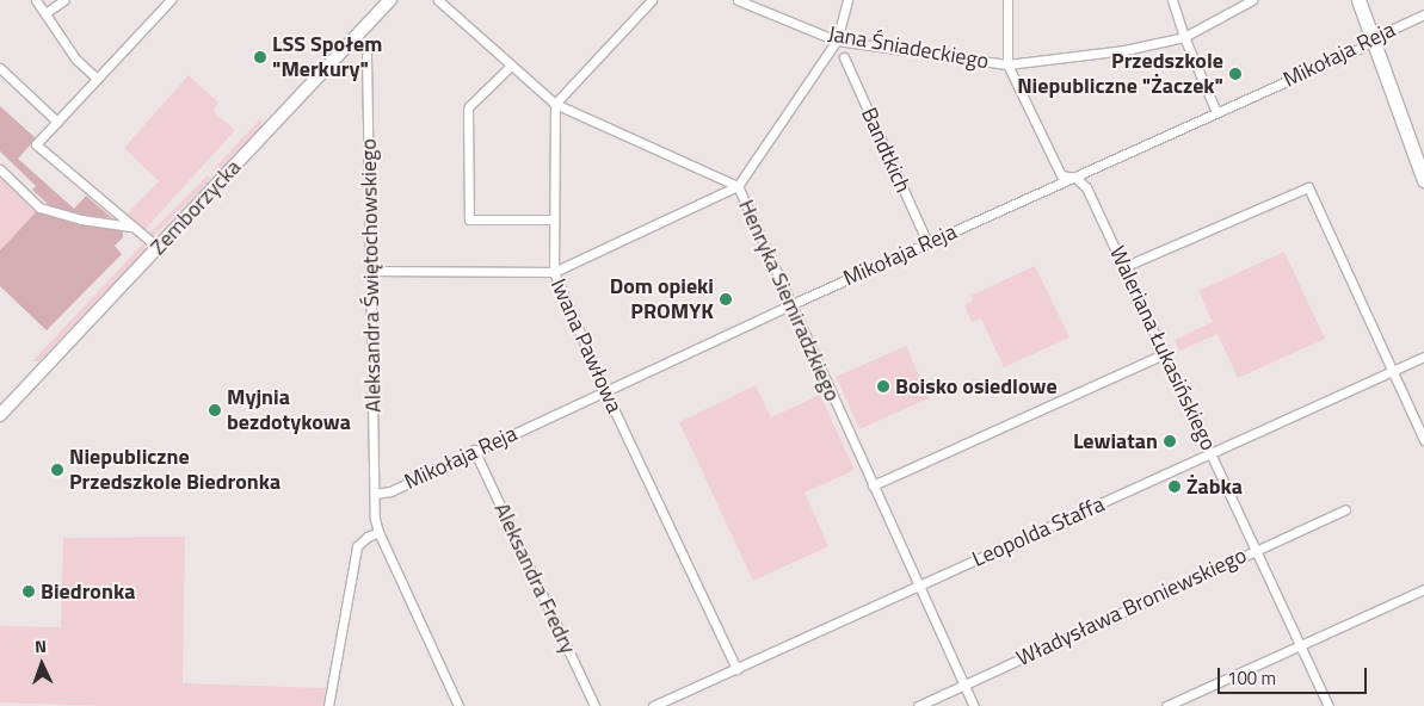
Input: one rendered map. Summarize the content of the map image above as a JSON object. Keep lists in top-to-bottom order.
{
  "streets": {
    "street": [
      "Jana Śniadeckiego",
      "Mikołaja Reja",
      "Bandtkich",
      "Zemborzycka",
      "Aleksandra Świętochowskiego",
      "Henryka Siemiradzkiego",
      "Iwana Pawłowa",
      "Waleriana Łukasińskiego",
      "Leopolda Staffa",
      "Aleksandra Fredry",
      "Władysława Broniewskiego"
    ]
  },
  "crossings": [
    ["Jana Śniadeckiego", "Waleriana Łukasińskiego"],
    ["Mikołaja Reja", "Bandtkich"],
    ["Mikołaja Reja", "Aleksandra Świętochowskiego"],
    ["Mikołaja Reja", "Henryka Siemiradzkiego"],
    ["Mikołaja Reja", "Iwana Pawłowa"],
    ["Mikołaja Reja", "Waleriana Łukasińskiego"],
    ["Mikołaja Reja", "Aleksandra Fredry"],
    ["Henryka Siemiradzkiego", "Iwana Pawłowa"],
    ["Henryka Siemiradzkiego", "Leopolda Staffa"],
    ["Henryka Siemiradzkiego", "Władysława Broniewskiego"],
    ["Iwana Pawłowa", "Leopolda Staffa"],
    ["Waleriana Łukasińskiego", "Leopolda Staffa"],
    ["Waleriana Łukasińskiego", "Władysława Broniewskiego"]
  ],
  "places": [
    "LSS Społem \"Merkury\"",
    "Przedszkole Niepubliczne \"Żaczek\"",
    "Dom opieki PROMYK",
    "Boisko osiedlowe",
    "Myjnia bezdotykowa",
    "Lewiatan",
    "Niepubliczne Przedszkole Biedronka",
    "Żabka",
    "Biedronka"
  ],
  "scale_bar": "100 m",
  "north": "top"
}
